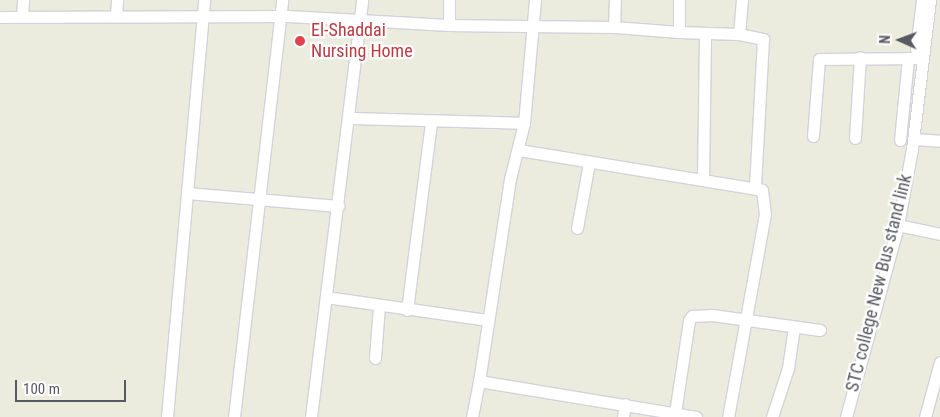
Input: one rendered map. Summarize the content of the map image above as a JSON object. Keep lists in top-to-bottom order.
{
  "streets": {
    "street": ["STC college New Bus stand link"]
  },
  "places": ["El-Shaddai Nursing Home"],
  "scale_bar": "100 m",
  "north": "left"
}
